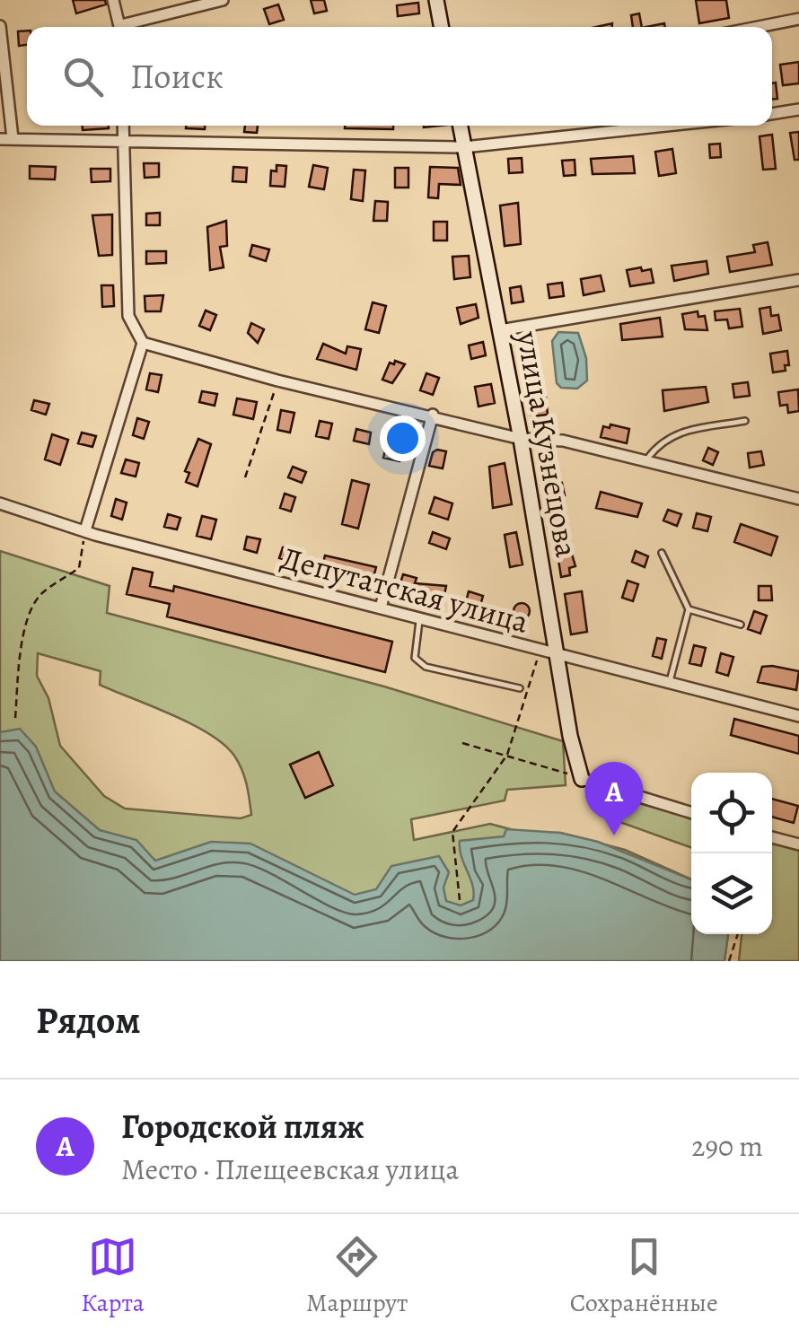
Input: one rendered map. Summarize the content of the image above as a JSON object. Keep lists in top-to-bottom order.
{
  "streets": {
    "street": ["улица Кузнецова", "Депутатская улица"]
  },
  "crossings": [
    ["улица Кузнецова", "Депутатская улица"]
  ],
  "page": {
    "search": "Поиск",
    "pins": "A",
    "heading": "Рядом",
    "list": [
      {
        "mark": "A",
        "name": "Городской пляж",
        "note": "Место · Плещеевская улица",
        "value": "290 m"
      }
    ],
    "nav": ["Карта", "Маршрут", "Сохранённые"]
  }
}
